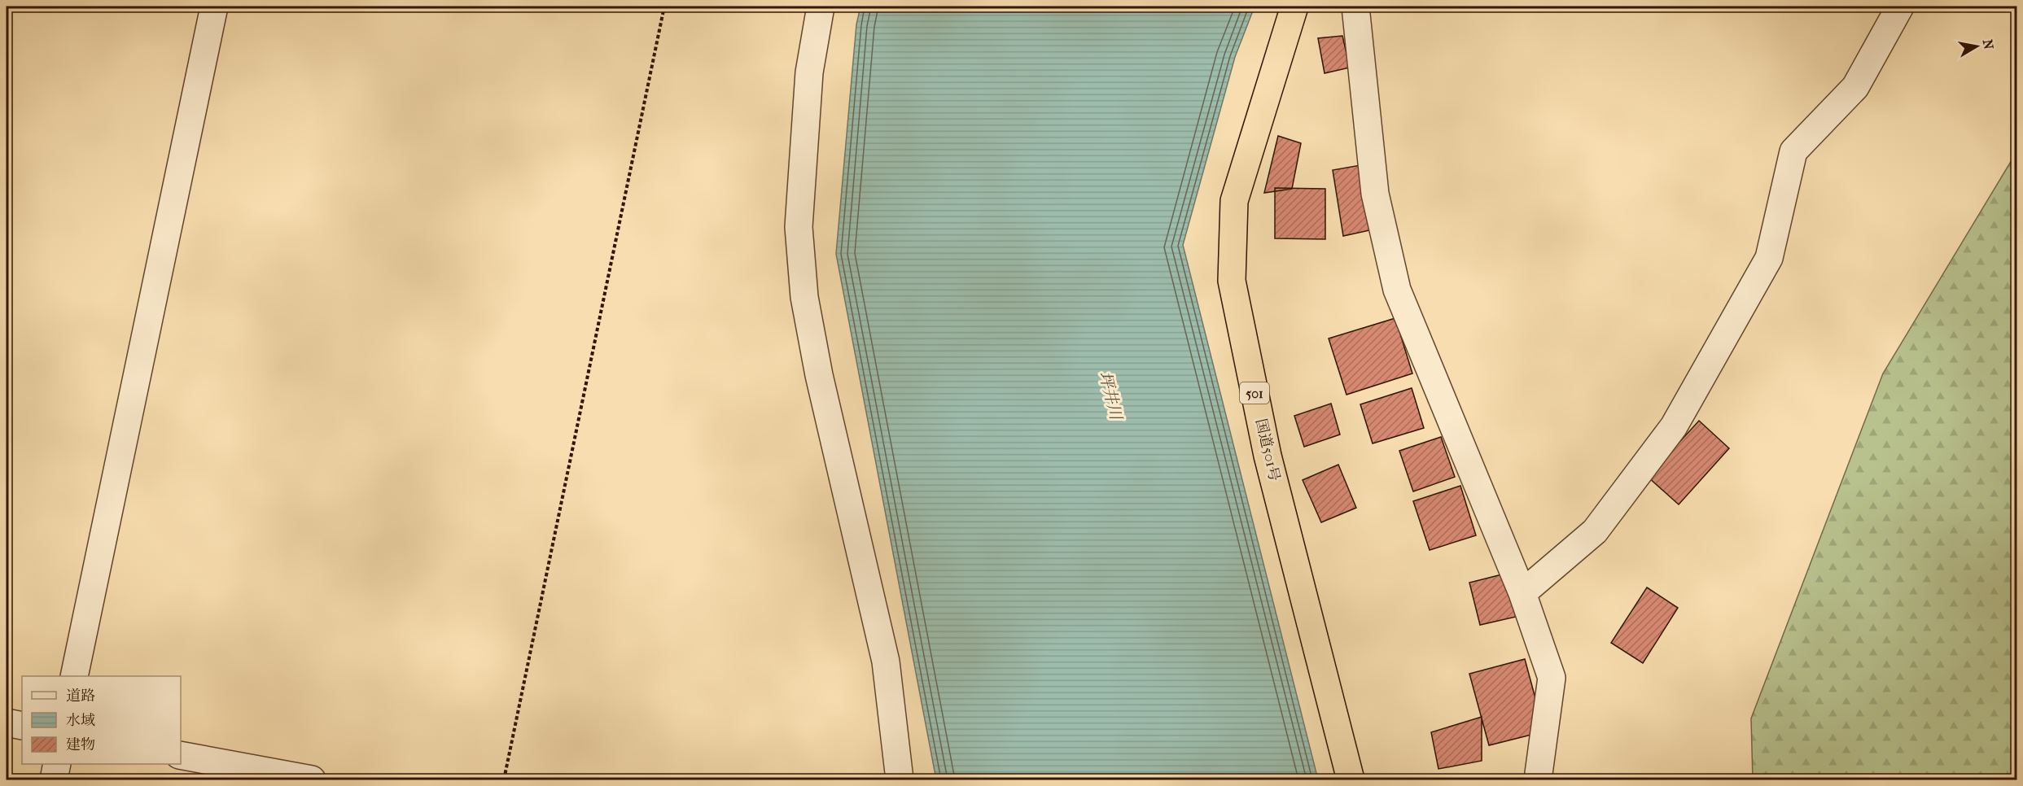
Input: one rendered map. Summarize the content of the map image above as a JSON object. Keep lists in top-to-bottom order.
{
  "streets": {
    "highway": ["501", "国道501号"]
  },
  "water": ["坪井川"],
  "legend": ["道路", "水域", "建物"],
  "north": "right"
}
